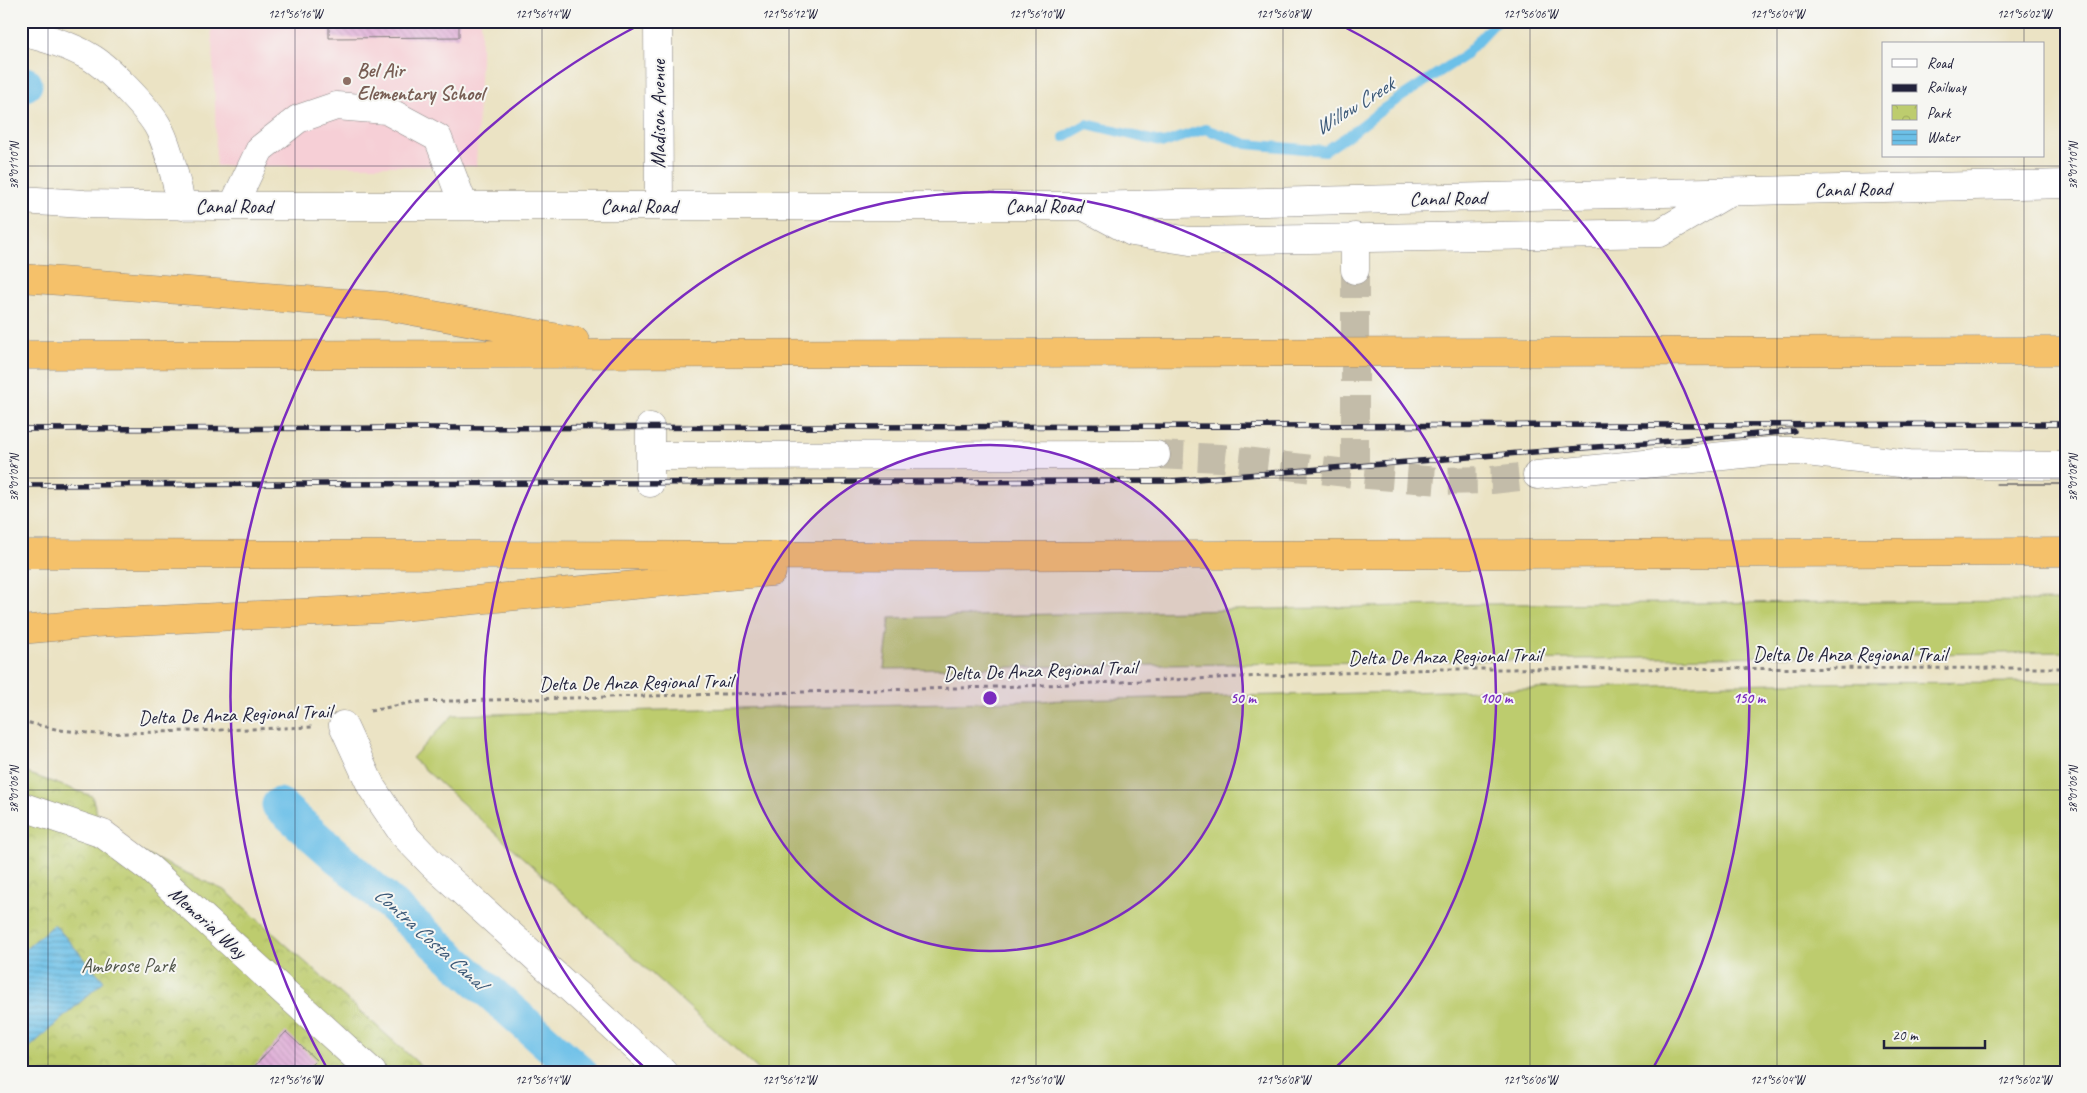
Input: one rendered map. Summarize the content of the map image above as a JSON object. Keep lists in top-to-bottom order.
{
  "streets": {
    "street": ["Madison Avenue", "Canal Road", "Memorial Way"],
    "path": ["Delta De Anza Regional Trail"]
  },
  "crossings": [
    ["Madison Avenue", "Canal Road"]
  ],
  "water": ["Willow Creek", "Contra Costa Canal"],
  "parks": ["Ambrose Park"],
  "places": ["Bel Air Elementary School"],
  "legend": [
    "Road",
    "Railway",
    "Park",
    "Water"
  ],
  "scale_bar": "20 m",
  "coordinates": [
    "121°56'16\"W",
    "121°56'14\"W",
    "121°56'12\"W",
    "121°56'10\"W",
    "121°56'08\"W",
    "121°56'06\"W",
    "121°56'04\"W",
    "121°56'02\"W",
    "38°01'10\"N",
    "38°01'08\"N",
    "38°01'06\"N"
  ],
  "rings": ["50 m", "100 m", "150 m"]
}
